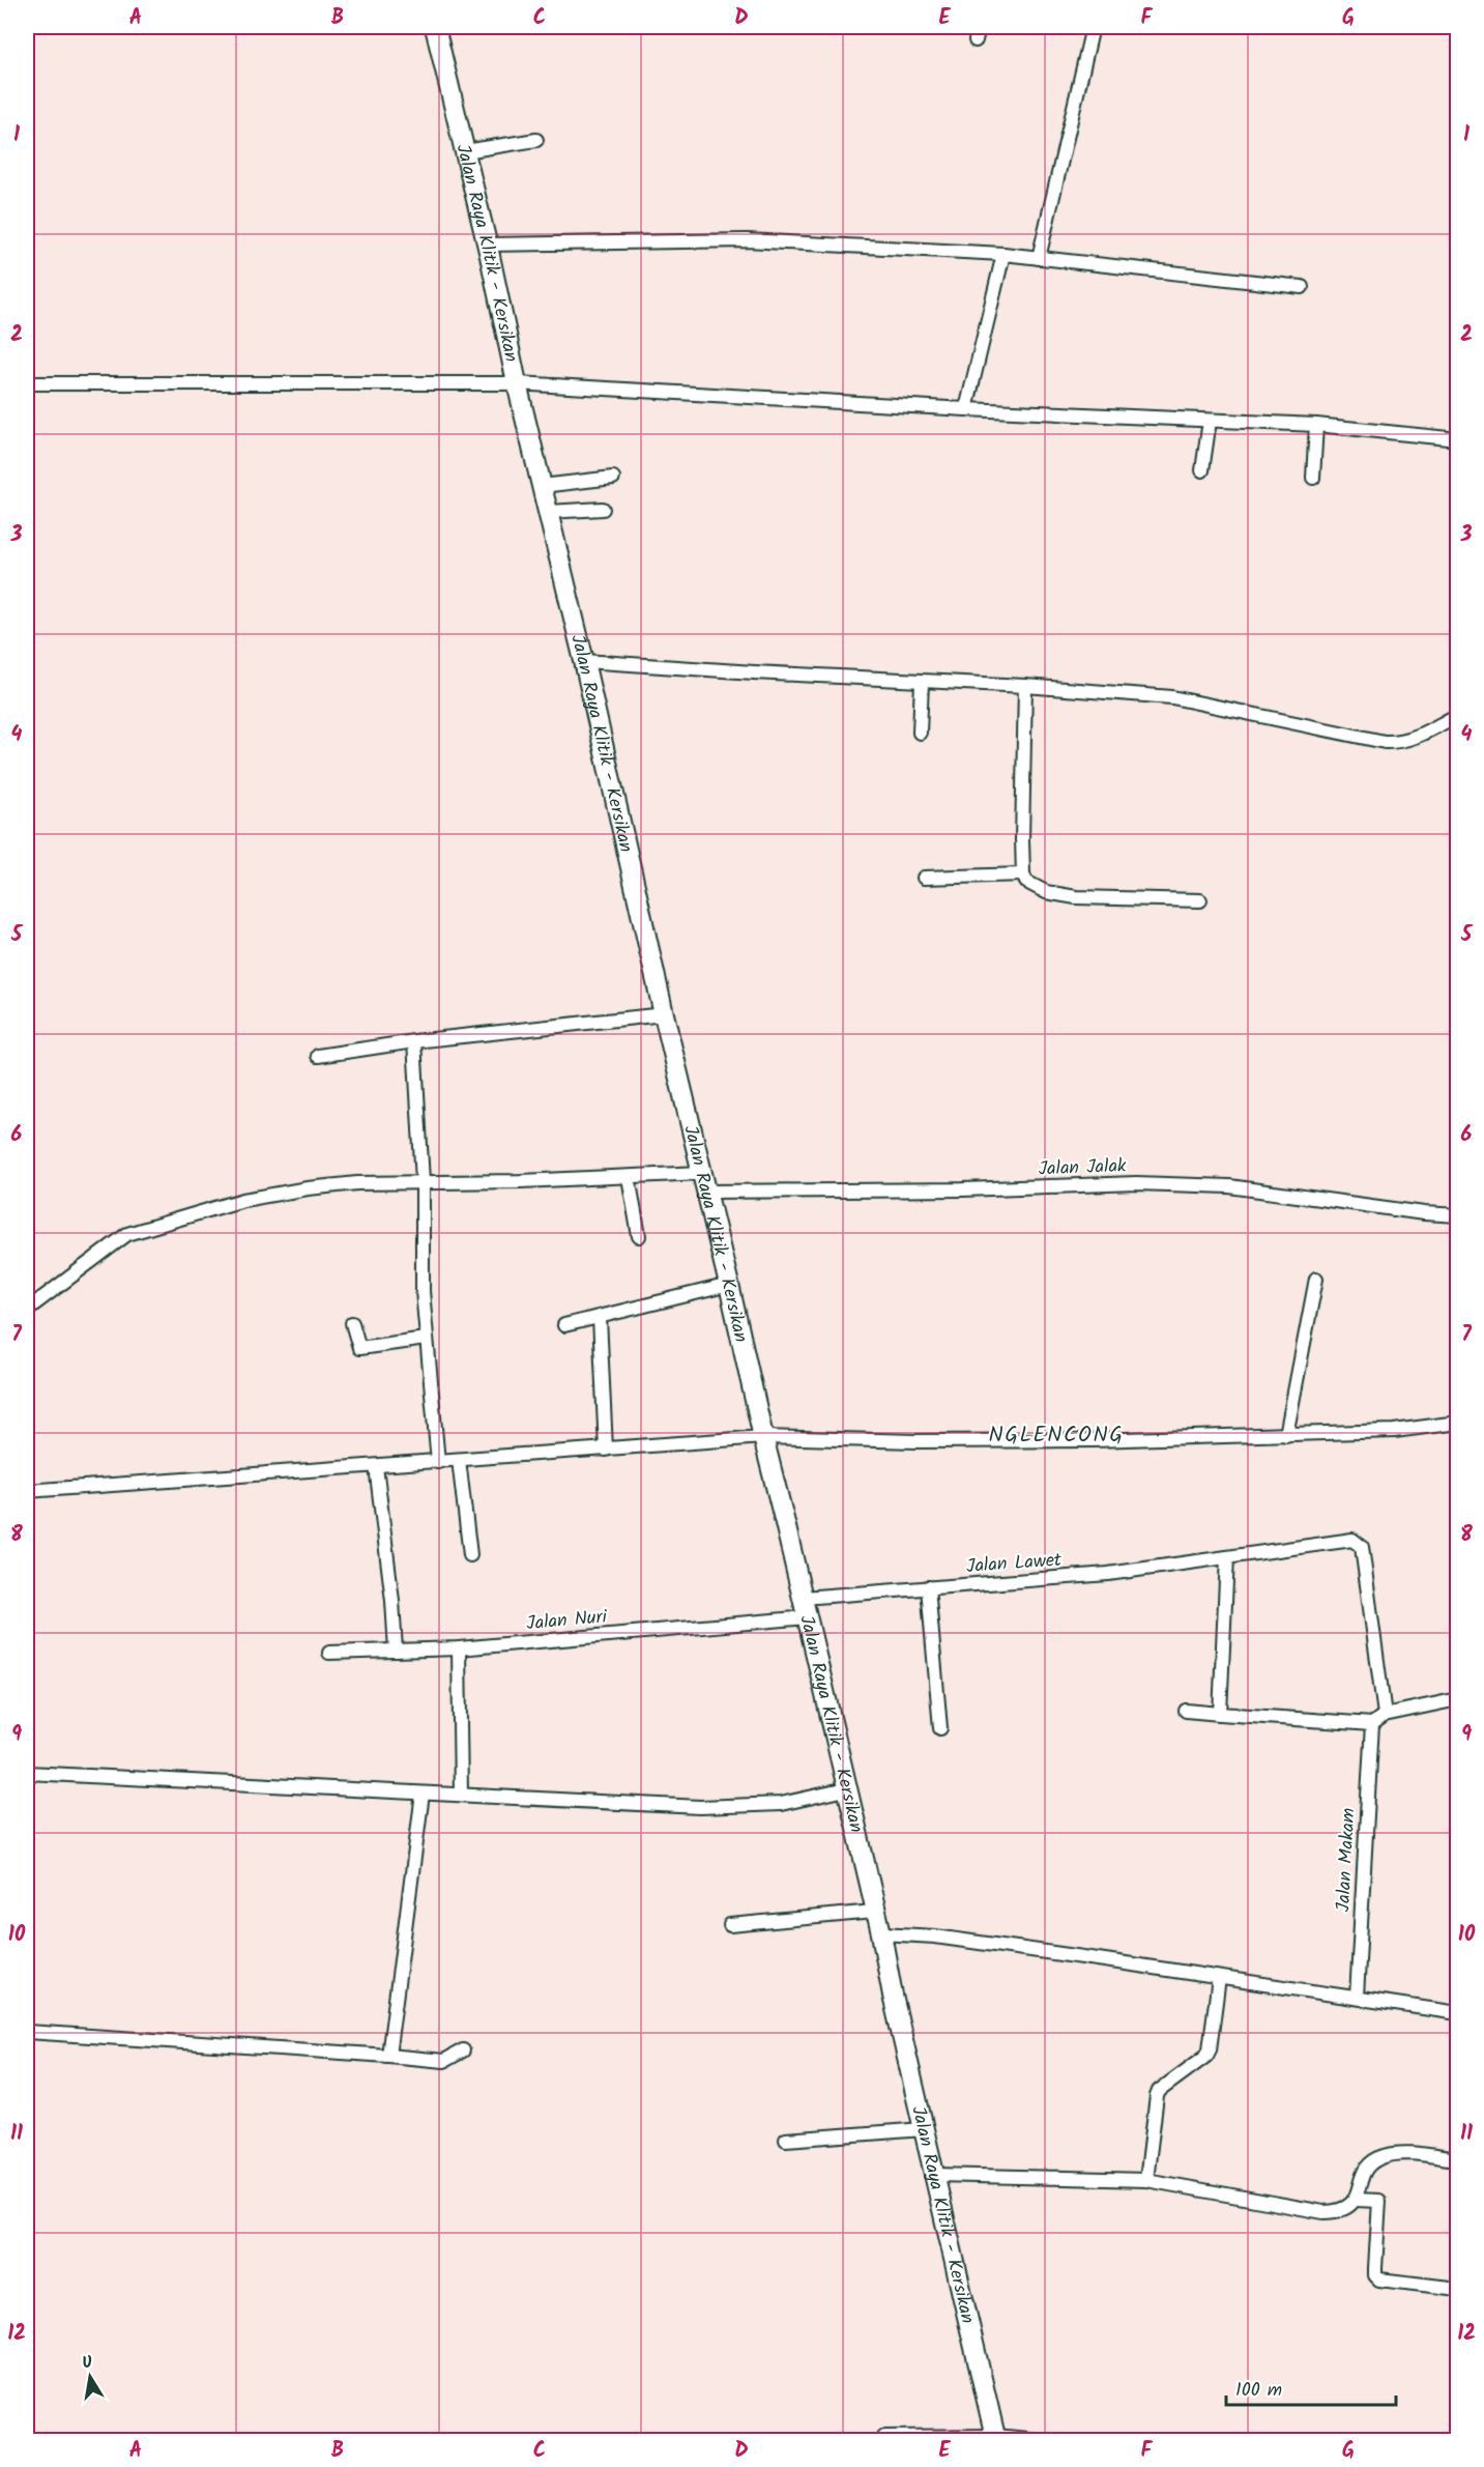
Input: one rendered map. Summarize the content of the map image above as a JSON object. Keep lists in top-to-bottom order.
{
  "streets": {
    "street": [
      "Jalan Raya Klitik - Kersikan",
      "Jalan Jalak",
      "Jalan Lawet",
      "Jalan Nuri",
      "Jalan Makam"
    ]
  },
  "crossings": [
    ["Jalan Raya Klitik - Kersikan", "Jalan Jalak"],
    ["Jalan Raya Klitik - Kersikan", "Jalan Lawet"],
    ["Jalan Raya Klitik - Kersikan", "Jalan Nuri"]
  ],
  "districts": ["NGLENCONG"],
  "scale_bar": "100 m",
  "north": "top",
  "grid": {
    "columns": [
      "A",
      "B",
      "C",
      "D",
      "E",
      "F",
      "G"
    ],
    "rows": [
      "1",
      "2",
      "3",
      "4",
      "5",
      "6",
      "7",
      "8",
      "9",
      "10",
      "11",
      "12"
    ]
  }
}
